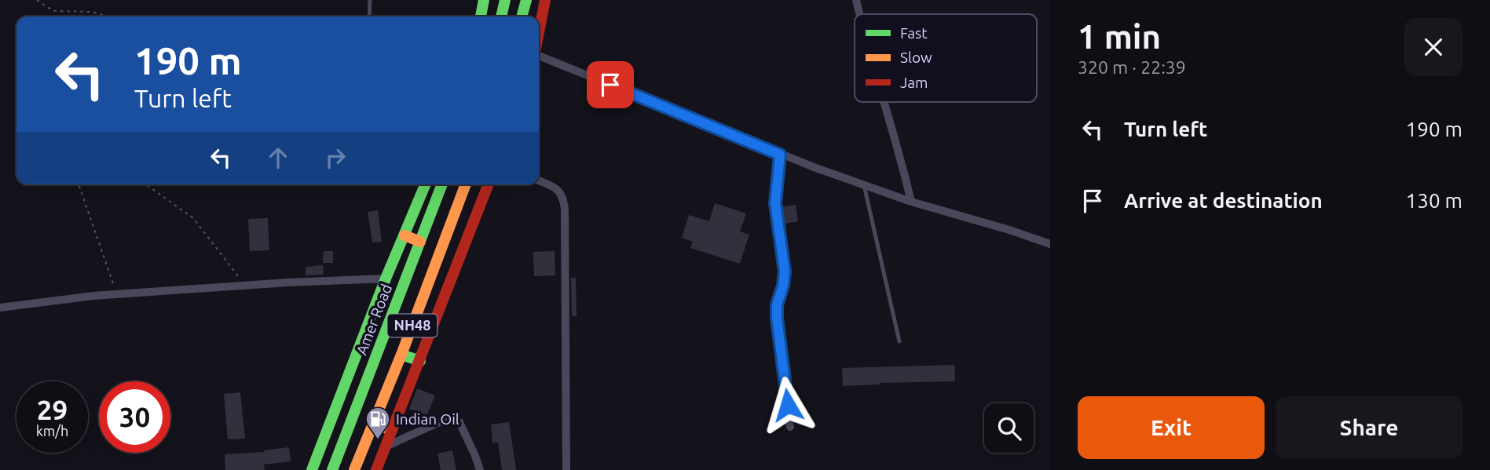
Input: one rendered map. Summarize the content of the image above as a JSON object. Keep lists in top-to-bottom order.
{
  "streets": {
    "main road": ["Amer Road", "NH48"]
  },
  "places": {
    "fuel station": ["Indian Oil"]
  },
  "legend": ["Fast", "Slow", "Jam"],
  "page": {
    "heading": ["1 min", "320 m · 22:39"],
    "turn": ["190 m", "Turn left"],
    "list": [
      {
        "name": "Turn left",
        "value": "190 m"
      },
      {
        "name": "Arrive at destination",
        "value": "130 m"
      }
    ],
    "speed": "29 km/h",
    "limit": "30",
    "buttons": ["Exit", "Share"]
  }
}
